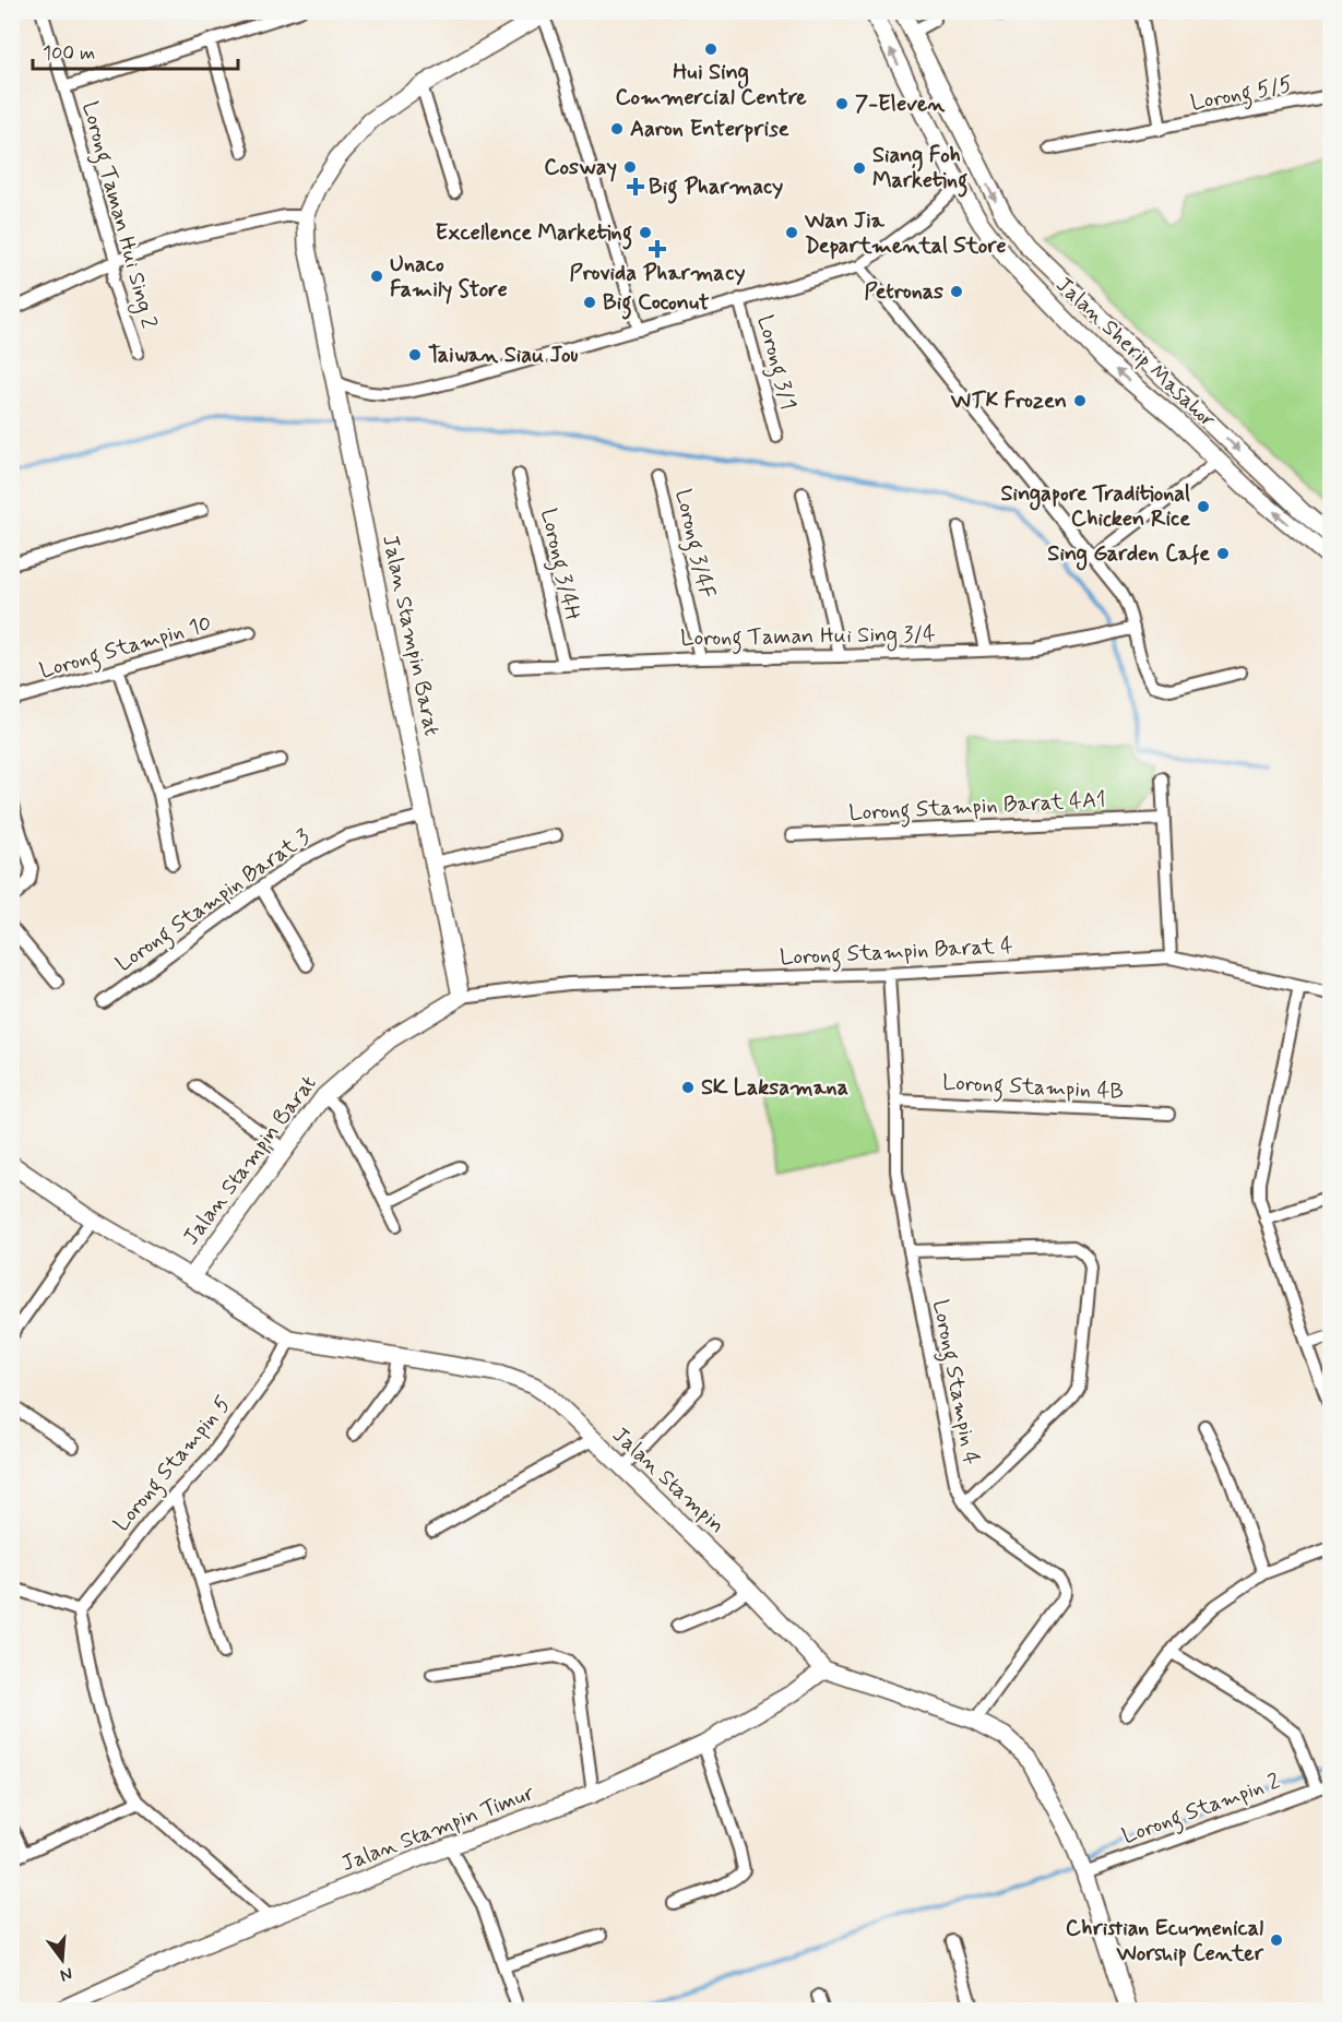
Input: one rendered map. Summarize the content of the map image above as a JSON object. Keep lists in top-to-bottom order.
{
  "streets": {
    "street": [
      "Lorong 5/5",
      "Lorong Taman Hui Sing 2",
      "Jalan Sherip Masahor",
      "Lorong 3/1",
      "Lorong 3/4F",
      "Lorong 3/4H",
      "Jalan Stampin Barat",
      "Lorong Taman Hui Sing 3/4",
      "Lorong Stampin 10",
      "Lorong Stampin Barat 4A1",
      "Lorong Stampin Barat 3",
      "Lorong Stampin Barat 4",
      "Lorong Stampin 4B",
      "Lorong Stampin 4",
      "Lorong Stampin 5",
      "Jalan Stampin",
      "Lorong Stampin 2",
      "Jalan Stampin Timur"
    ]
  },
  "crossings": [
    ["Lorong 3/4F", "Lorong Taman Hui Sing 3/4"],
    ["Lorong 3/4H", "Lorong Taman Hui Sing 3/4"],
    ["Jalan Stampin Barat", "Lorong Stampin Barat 3"],
    ["Jalan Stampin Barat", "Lorong Stampin Barat 4"],
    ["Jalan Stampin Barat", "Jalan Stampin"],
    ["Lorong Stampin Barat 4", "Lorong Stampin 4"],
    ["Lorong Stampin 4B", "Lorong Stampin 4"],
    ["Lorong Stampin 4", "Jalan Stampin"],
    ["Lorong Stampin 5", "Jalan Stampin"],
    ["Jalan Stampin", "Lorong Stampin 2"],
    ["Jalan Stampin", "Jalan Stampin Timur"]
  ],
  "places": {
    "other": [
      "Hui Sing Commercial Centre",
      "7-Eleven",
      "Aaron Enterprise",
      "Cosway",
      "Siang Foh Marketing",
      "Excellence Marketing",
      "Wan Jia Departmental Store",
      "Unaco Family Store",
      "Petronas",
      "Big Coconut",
      "Taiwan Siau Jou",
      "WTK Frozen",
      "Singapore Traditional Chicken Rice",
      "Sing Garden Cafe",
      "SK Laksamana",
      "Christian Ecumenical Worship Center"
    ],
    "health": ["Big Pharmacy", "Provida Pharmacy"]
  },
  "scale_bar": "100 m",
  "north": "bottom"
}
